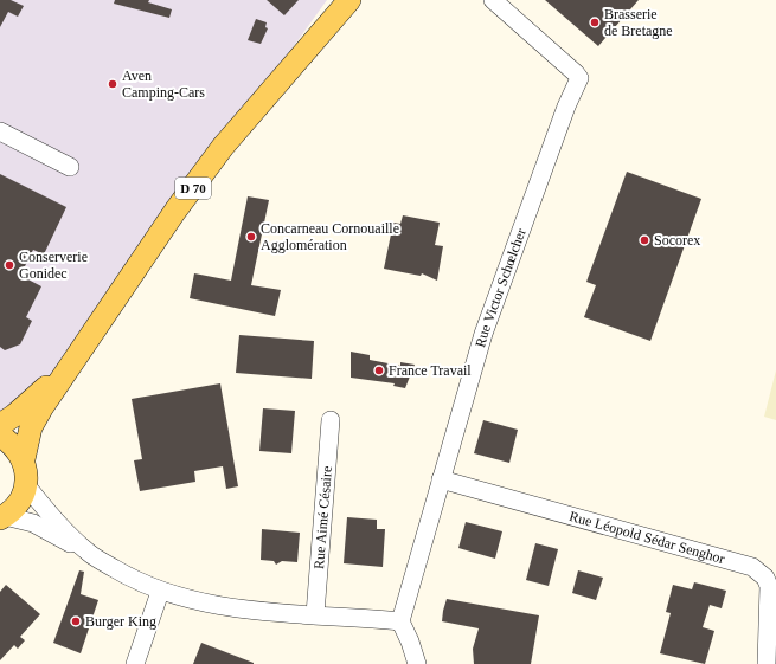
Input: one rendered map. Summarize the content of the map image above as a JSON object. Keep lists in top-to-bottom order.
{
  "streets": {
    "main road": ["D 70"],
    "street": ["Rue Victor Schœlcher", "Rue Aimé Césaire", "Rue Léopold Sédar Senghor"]
  },
  "crossings": [
    ["Rue Victor Schœlcher", "Rue Léopold Sédar Senghor"]
  ],
  "places": [
    "Brasserie de Bretagne",
    "Aven Camping-Cars",
    "Concarneau Cornouaille Agglomération",
    "Socorex",
    "Conserverie Gonidec",
    "France Travail",
    "Burger King"
  ]
}
